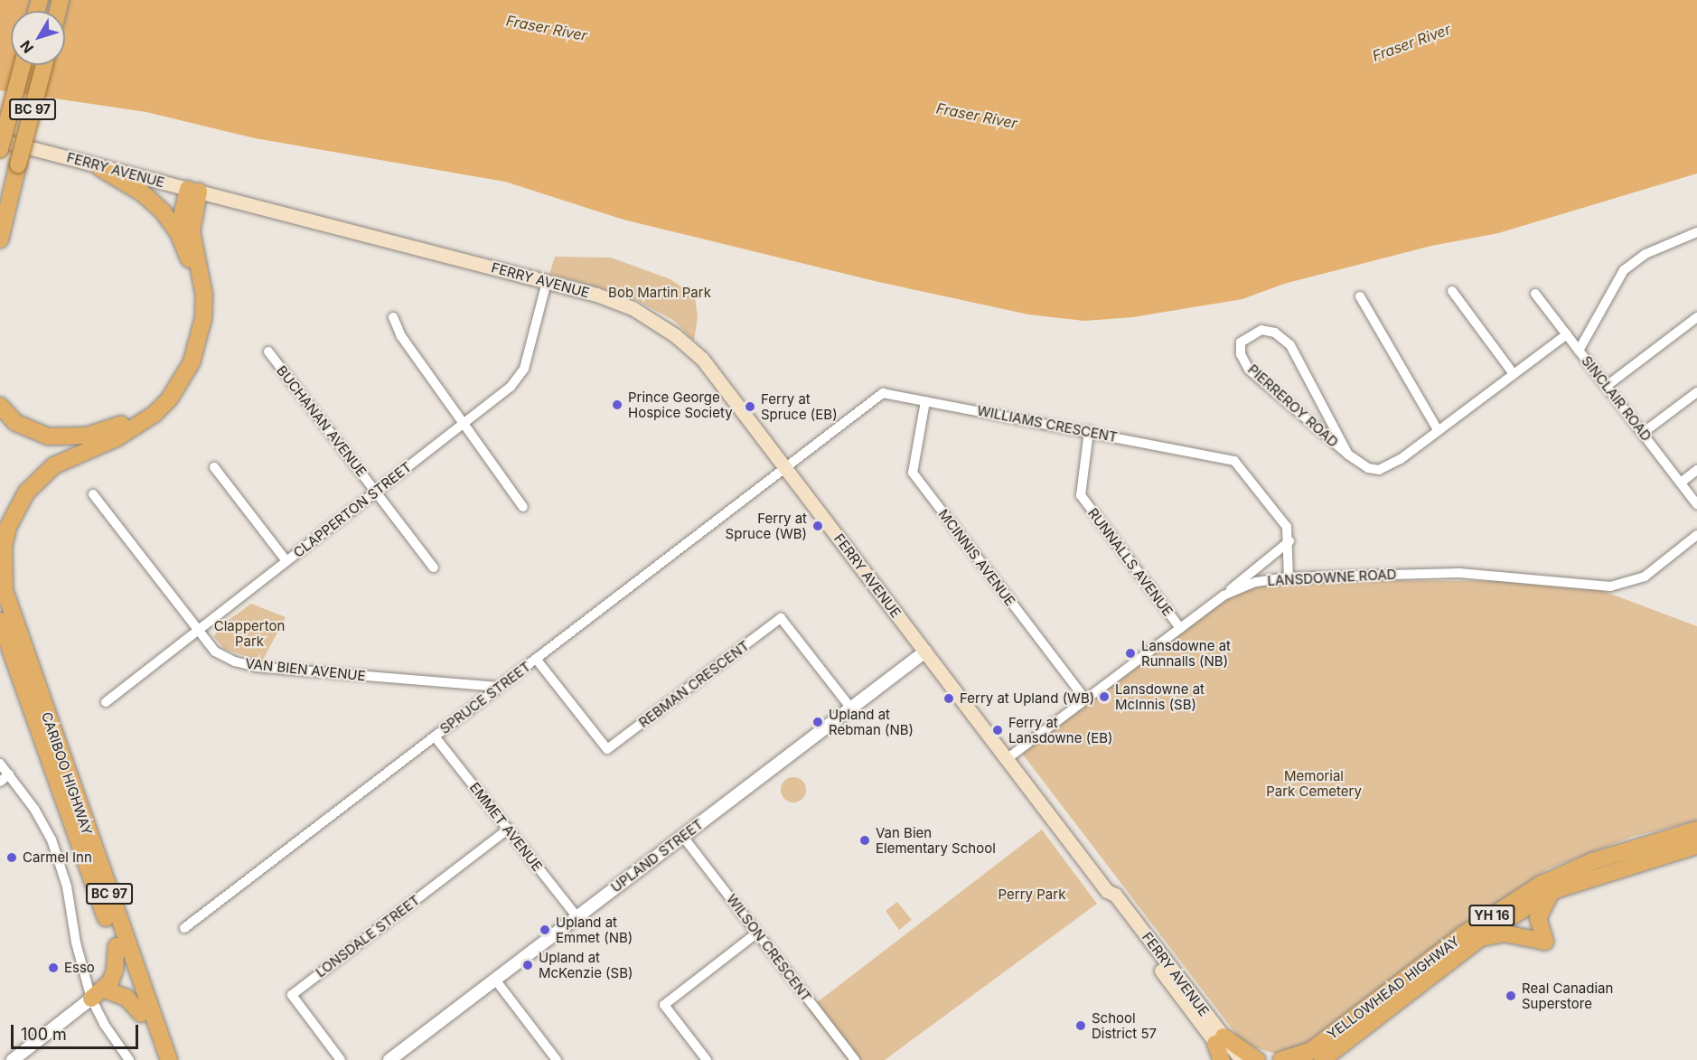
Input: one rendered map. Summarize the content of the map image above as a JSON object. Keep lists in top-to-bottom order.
{
  "streets": {
    "highway": [
      "BC 97",
      "CARIBOO HIGHWAY",
      "YH 16",
      "YELLOWHEAD HIGHWAY"
    ],
    "main road": ["FERRY AVENUE"],
    "street": [
      "SINCLAIR ROAD",
      "PIERREROY ROAD",
      "BUCHANAN AVENUE",
      "WILLIAMS CRESCENT",
      "CLAPPERTON STREET",
      "MCINNIS AVENUE",
      "RUNNALLS AVENUE",
      "LANSDOWNE ROAD",
      "VAN BIEN AVENUE",
      "REBMAN CRESCENT",
      "SPRUCE STREET",
      "EMMET AVENUE",
      "UPLAND STREET",
      "LONSDALE STREET",
      "WILSON CRESCENT"
    ]
  },
  "crossings": [
    ["FERRY AVENUE", "WILLIAMS CRESCENT"],
    ["FERRY AVENUE", "CLAPPERTON STREET"],
    ["FERRY AVENUE", "LANSDOWNE ROAD"],
    ["FERRY AVENUE", "SPRUCE STREET"],
    ["FERRY AVENUE", "UPLAND STREET"],
    ["SINCLAIR ROAD", "PIERREROY ROAD"],
    ["BUCHANAN AVENUE", "CLAPPERTON STREET"],
    ["WILLIAMS CRESCENT", "MCINNIS AVENUE"],
    ["WILLIAMS CRESCENT", "RUNNALLS AVENUE"],
    ["WILLIAMS CRESCENT", "LANSDOWNE ROAD"],
    ["WILLIAMS CRESCENT", "SPRUCE STREET"],
    ["CLAPPERTON STREET", "VAN BIEN AVENUE"],
    ["MCINNIS AVENUE", "LANSDOWNE ROAD"],
    ["RUNNALLS AVENUE", "LANSDOWNE ROAD"],
    ["VAN BIEN AVENUE", "SPRUCE STREET"],
    ["REBMAN CRESCENT", "SPRUCE STREET"],
    ["REBMAN CRESCENT", "UPLAND STREET"],
    ["SPRUCE STREET", "EMMET AVENUE"],
    ["EMMET AVENUE", "UPLAND STREET"],
    ["EMMET AVENUE", "LONSDALE STREET"],
    ["UPLAND STREET", "WILSON CRESCENT"]
  ],
  "water": ["Fraser River"],
  "parks": [
    "Bob Martin Park",
    "Clapperton Park",
    "Memorial Park Cemetery",
    "Perry Park"
  ],
  "places": [
    "Prince George Hospice Society",
    "Ferry at Spruce (EB)",
    "Ferry at Spruce (WB)",
    "Lansdowne at Runnalls (NB)",
    "Lansdowne at McInnis (SB)",
    "Ferry at Upland (WB)",
    "Upland at Rebman (NB)",
    "Ferry at Lansdowne (EB)",
    "Van Bien Elementary School",
    "Carmel Inn",
    "Upland at Emmet (NB)",
    "Upland at McKenzie (SB)",
    "Esso",
    "Real Canadian Superstore",
    "School District 57"
  ],
  "scale_bar": "100 m",
  "north": "bottom left"
}
